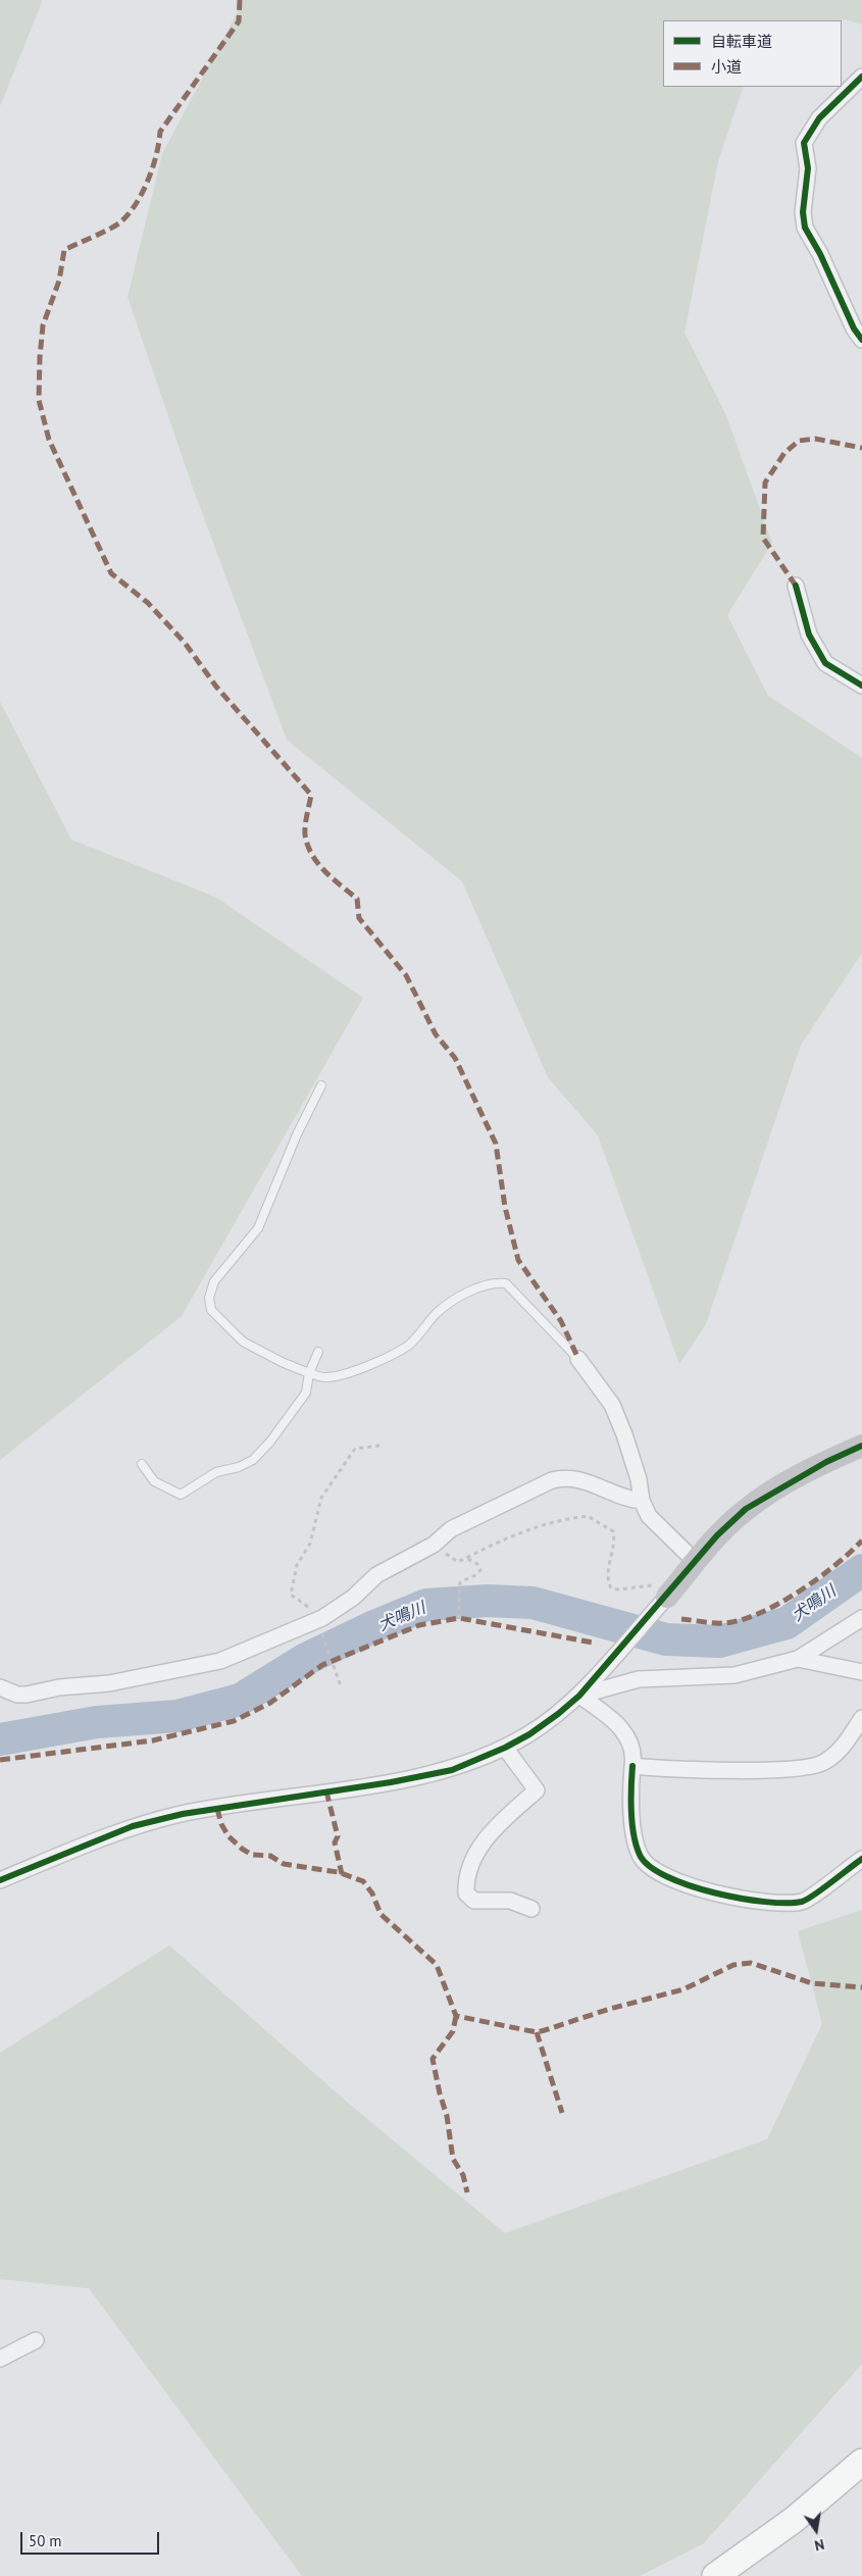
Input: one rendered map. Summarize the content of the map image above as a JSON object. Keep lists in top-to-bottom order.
{
  "water": ["犬鳴川"],
  "legend": ["自転車道", "小道"],
  "scale_bar": "50 m",
  "north": "bottom"
}
